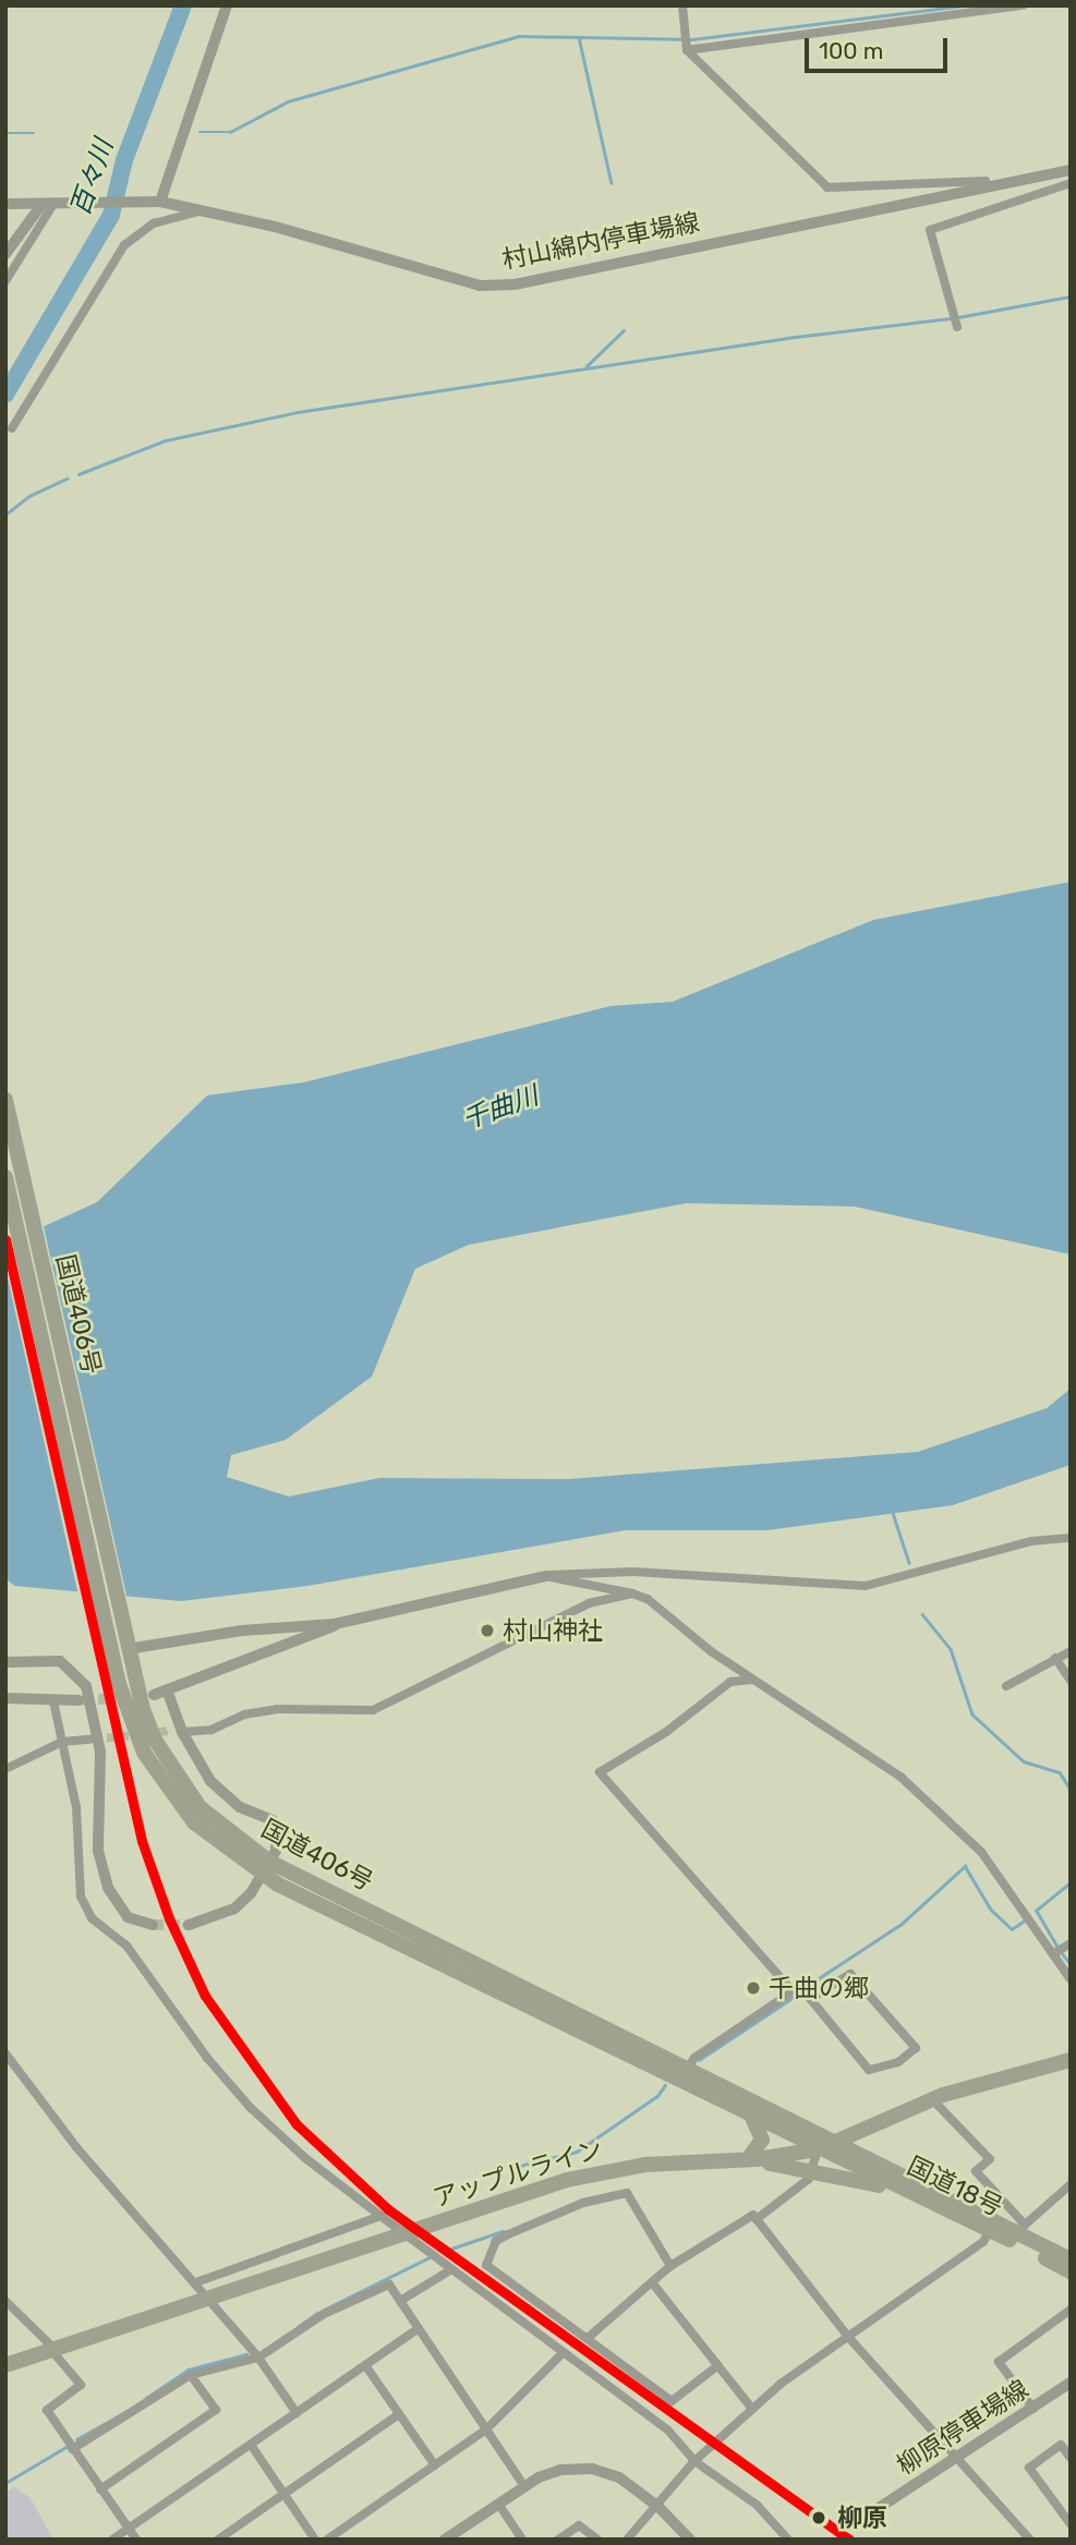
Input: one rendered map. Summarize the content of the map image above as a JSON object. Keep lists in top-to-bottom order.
{
  "streets": {
    "highway": ["国道406号", "アップルライン", "国道18号"],
    "main road": ["村山綿内停車場線", "柳原停車場線"]
  },
  "crossings": [
    ["国道406号", "アップルライン"],
    ["国道406号", "国道18号"],
    ["アップルライン", "国道18号"]
  ],
  "water": ["百々川", "千曲川"],
  "places": ["村山神社", "千曲の郷", "柳原"],
  "scale_bar": "100 m"
}
